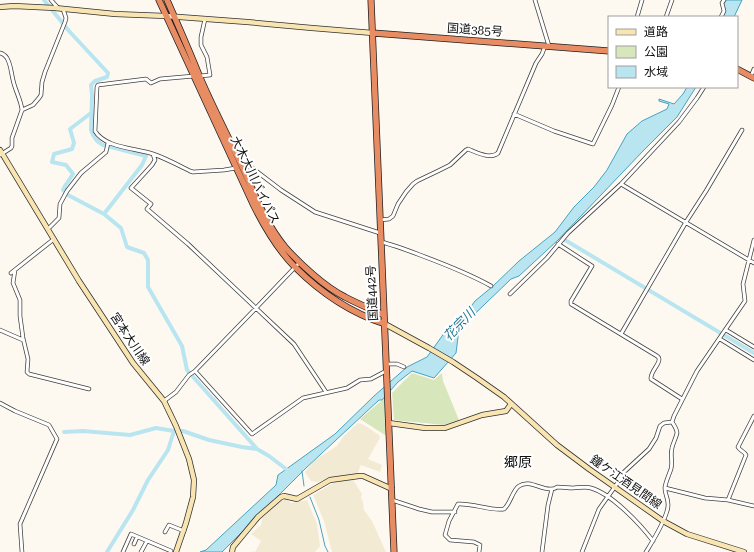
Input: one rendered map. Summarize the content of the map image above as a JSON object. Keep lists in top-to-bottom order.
{
  "streets": {
    "highway": ["国道385号", "大木大川バイパス", "国道442号"],
    "main road": ["宮本大川線", "鐘ケ江酒見間線"]
  },
  "crossings": [
    ["国道385号", "国道442号"],
    ["大木大川バイパス", "国道442号"],
    ["大木大川バイパス", "鐘ケ江酒見間線"],
    ["国道442号", "鐘ケ江酒見間線"]
  ],
  "districts": ["郷原"],
  "water": ["花宗川"],
  "legend": ["道路", "公園", "水域"]
}
